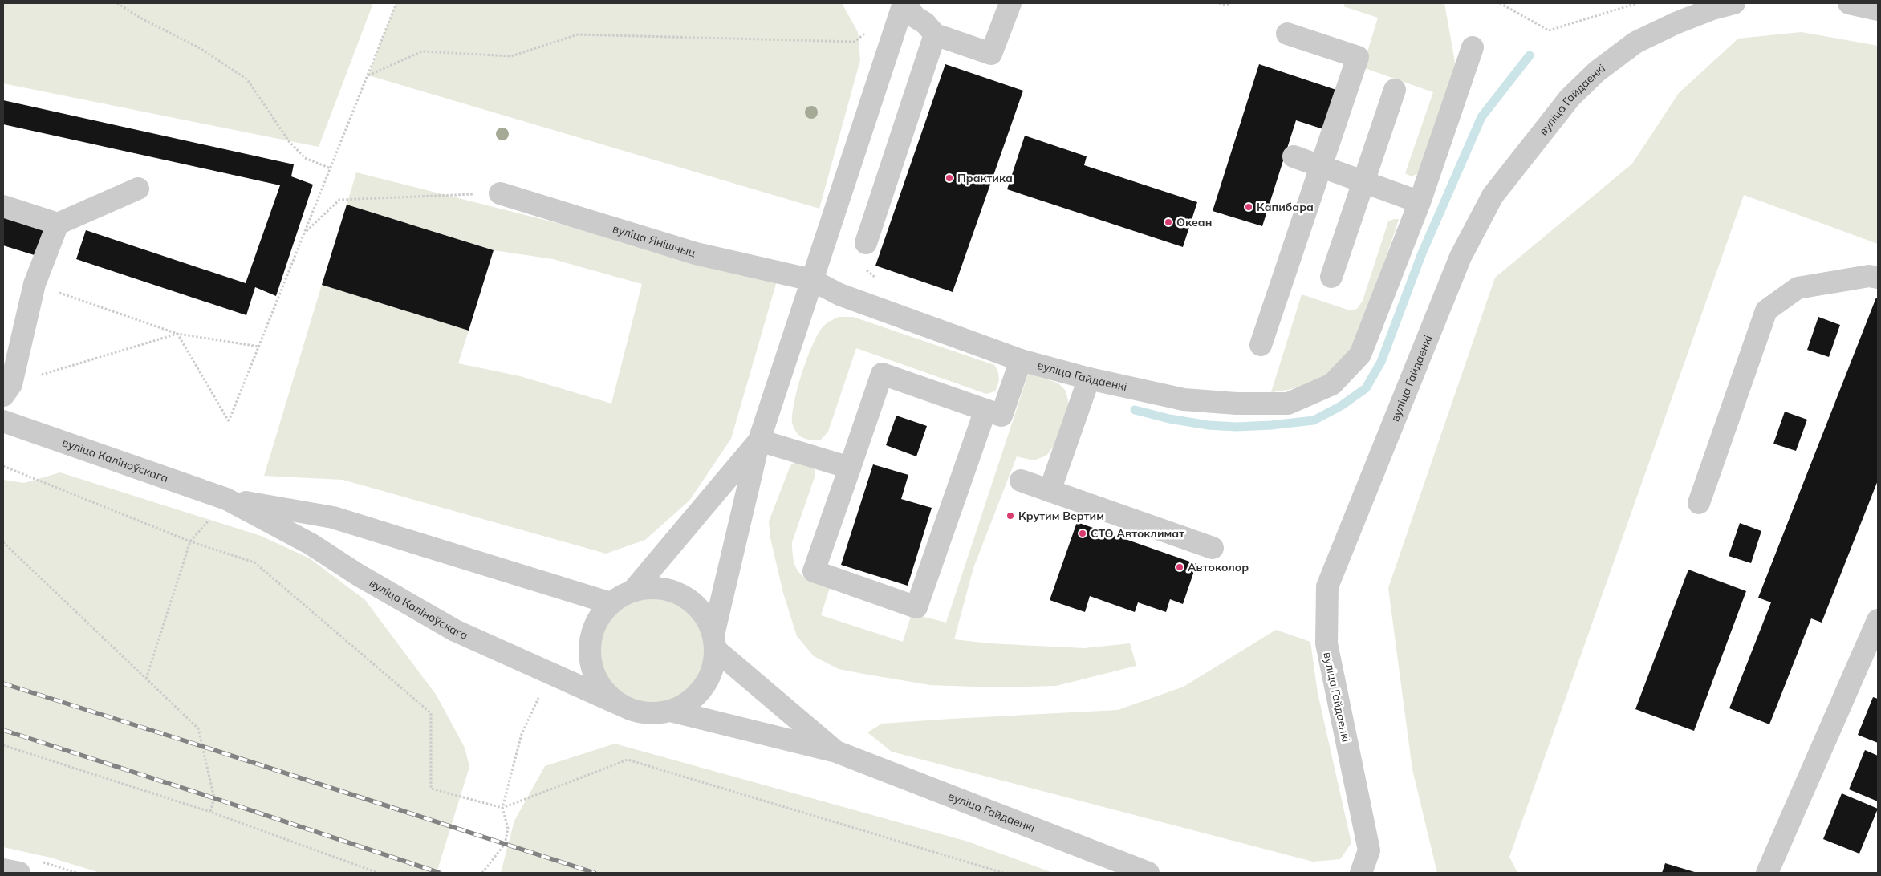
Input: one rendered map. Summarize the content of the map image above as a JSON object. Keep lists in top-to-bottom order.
{
  "streets": {
    "street": ["вуліца Гайдаенкі", "вуліца Янішчыц", "вуліца Каліноўскага"]
  },
  "crossings": [
    ["вуліца Гайдаенкі", "вуліца Янішчыц"],
    ["вуліца Гайдаенкі", "вуліца Каліноўскага"]
  ],
  "places": [
    "Практика",
    "Капибара",
    "Океан",
    "Крутим Вертим",
    "СТО Автоклимат",
    "Автоколор"
  ]
}
